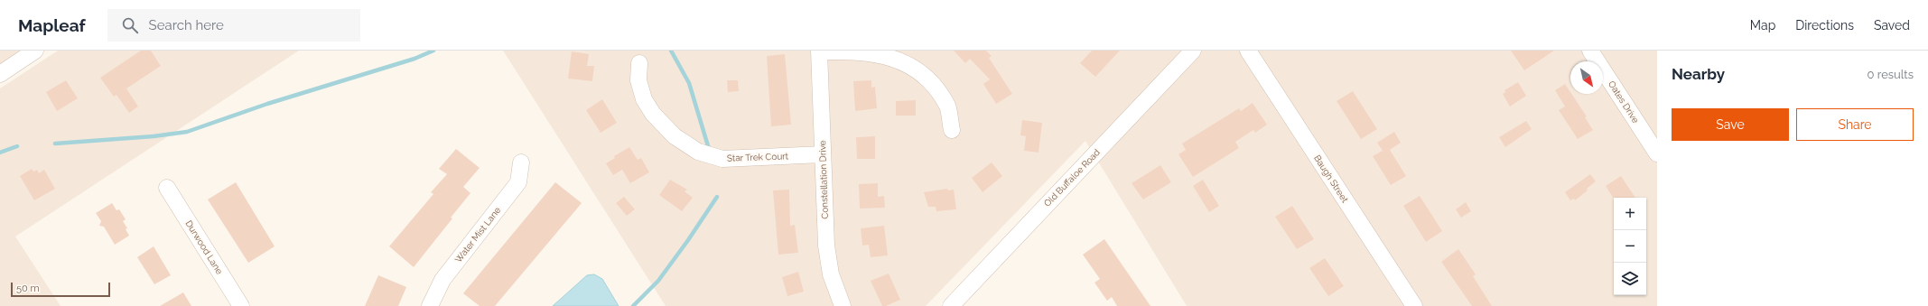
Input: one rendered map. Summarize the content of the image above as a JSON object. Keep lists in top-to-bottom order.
{
  "streets": {
    "street": [
      "Oates Drive",
      "Star Trek Court",
      "Old Buffaloe Road",
      "Baugh Street",
      "Constellation Drive",
      "Water Mist Lane",
      "Durwood Lane"
    ]
  },
  "crossings": [
    ["Star Trek Court", "Constellation Drive"]
  ],
  "scale_bar": "50 m",
  "north": "bottom right",
  "page": {
    "header": "Mapleaf",
    "search": "Search here",
    "nav": ["Map", "Directions", "Saved"],
    "heading": ["Nearby", "0 results"],
    "buttons": ["Save", "Share"],
    "map_buttons": ["+", "−"],
    "scale": "50 m"
  }
}
